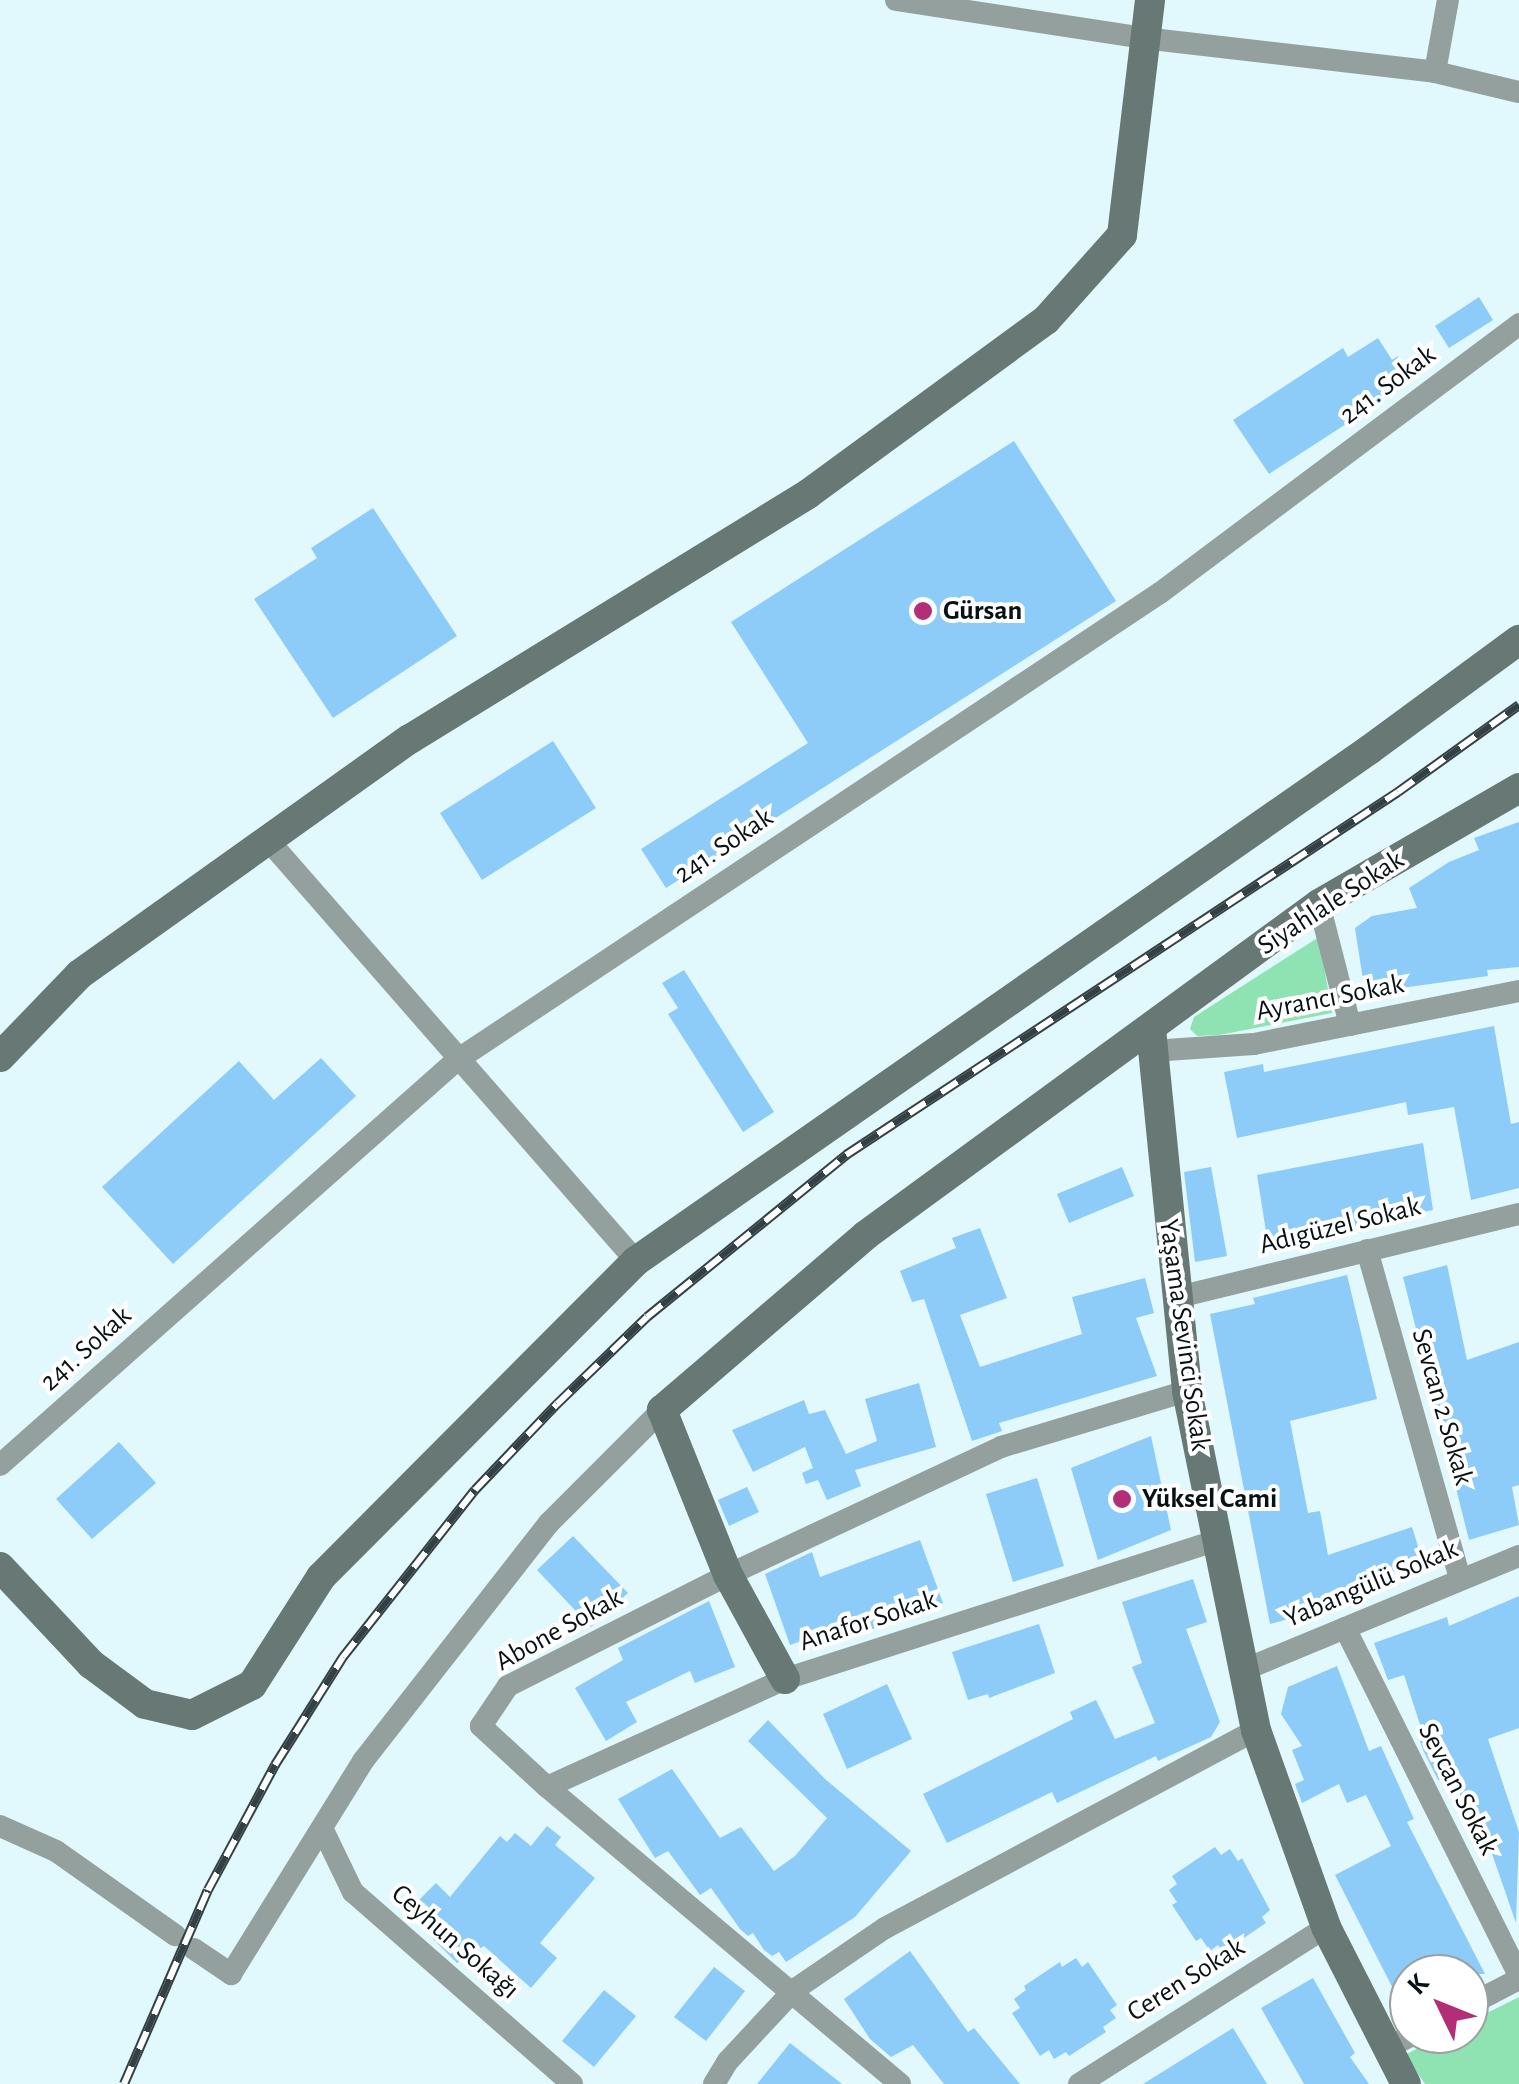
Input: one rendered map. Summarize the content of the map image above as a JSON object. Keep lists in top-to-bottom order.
{
  "streets": {
    "street": [
      "241. Sokak",
      "Siyahlale Sokak",
      "Ayrancı Sokak",
      "Adıgüzel Sokak",
      "Yaşama Sevinci Sokak",
      "Sevcan 2 Sokak",
      "Yabangülü Sokak",
      "Anafor Sokak",
      "Abone Sokak",
      "Sevcan Sokak",
      "Ceyhun Sokağı",
      "Ceren Sokak"
    ]
  },
  "crossings": [
    ["Siyahlale Sokak", "Ayrancı Sokak"],
    ["Siyahlale Sokak", "Yaşama Sevinci Sokak"],
    ["Ayrancı Sokak", "Yaşama Sevinci Sokak"],
    ["Adıgüzel Sokak", "Yaşama Sevinci Sokak"],
    ["Adıgüzel Sokak", "Sevcan 2 Sokak"],
    ["Yaşama Sevinci Sokak", "Yabangülü Sokak"],
    ["Yaşama Sevinci Sokak", "Anafor Sokak"],
    ["Yaşama Sevinci Sokak", "Abone Sokak"],
    ["Yaşama Sevinci Sokak", "Ceren Sokak"],
    ["Sevcan 2 Sokak", "Yabangülü Sokak"],
    ["Yabangülü Sokak", "Sevcan Sokak"],
    ["Anafor Sokak", "Abone Sokak"]
  ],
  "places": ["Gürsan", "Yüksel Cami"],
  "north": "top left"
}
